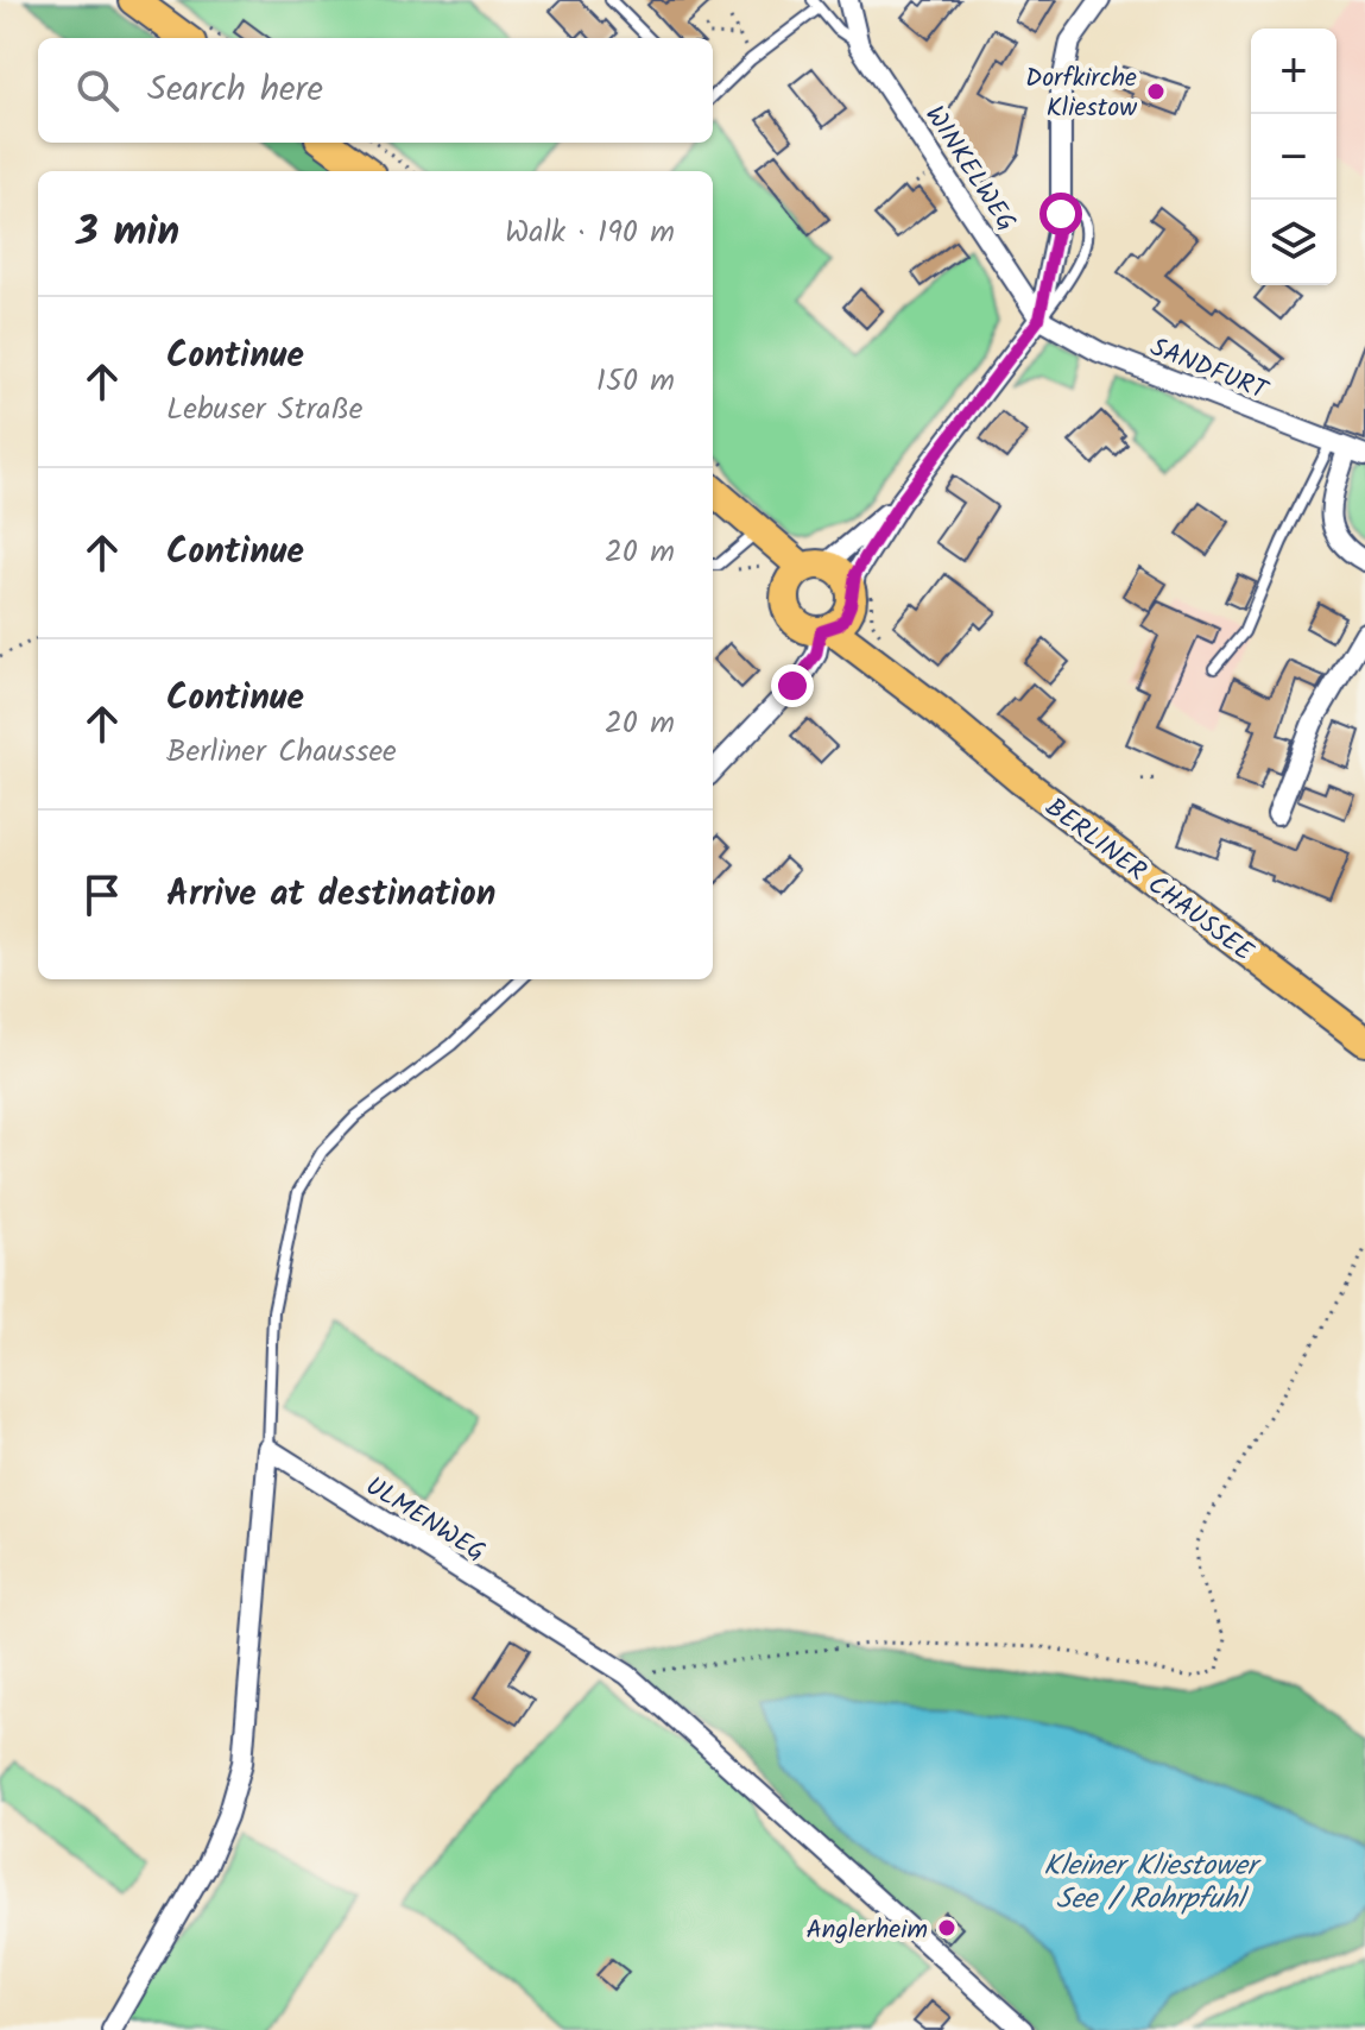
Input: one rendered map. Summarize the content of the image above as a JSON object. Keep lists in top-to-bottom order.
{
  "streets": {
    "main road": ["BERLINER CHAUSSEE"],
    "street": ["WINKELWEG", "SANDFURT", "ULMENWEG"]
  },
  "crossings": [
    ["WINKELWEG", "SANDFURT"]
  ],
  "water": ["Kleiner Kliestower See / Rohrpfuhl"],
  "places": ["Dorfkirche Kliestow", "Anglerheim"],
  "page": {
    "map_buttons": ["+", "−"],
    "search": "Search here",
    "heading": ["3 min", "Walk · 190 m"],
    "list": [
      ["Continue", "Lebuser Straße", "150 m"],
      ["Continue", "20 m"],
      ["Continue", "Berliner Chaussee", "20 m"],
      "Arrive at destination"
    ]
  }
}
